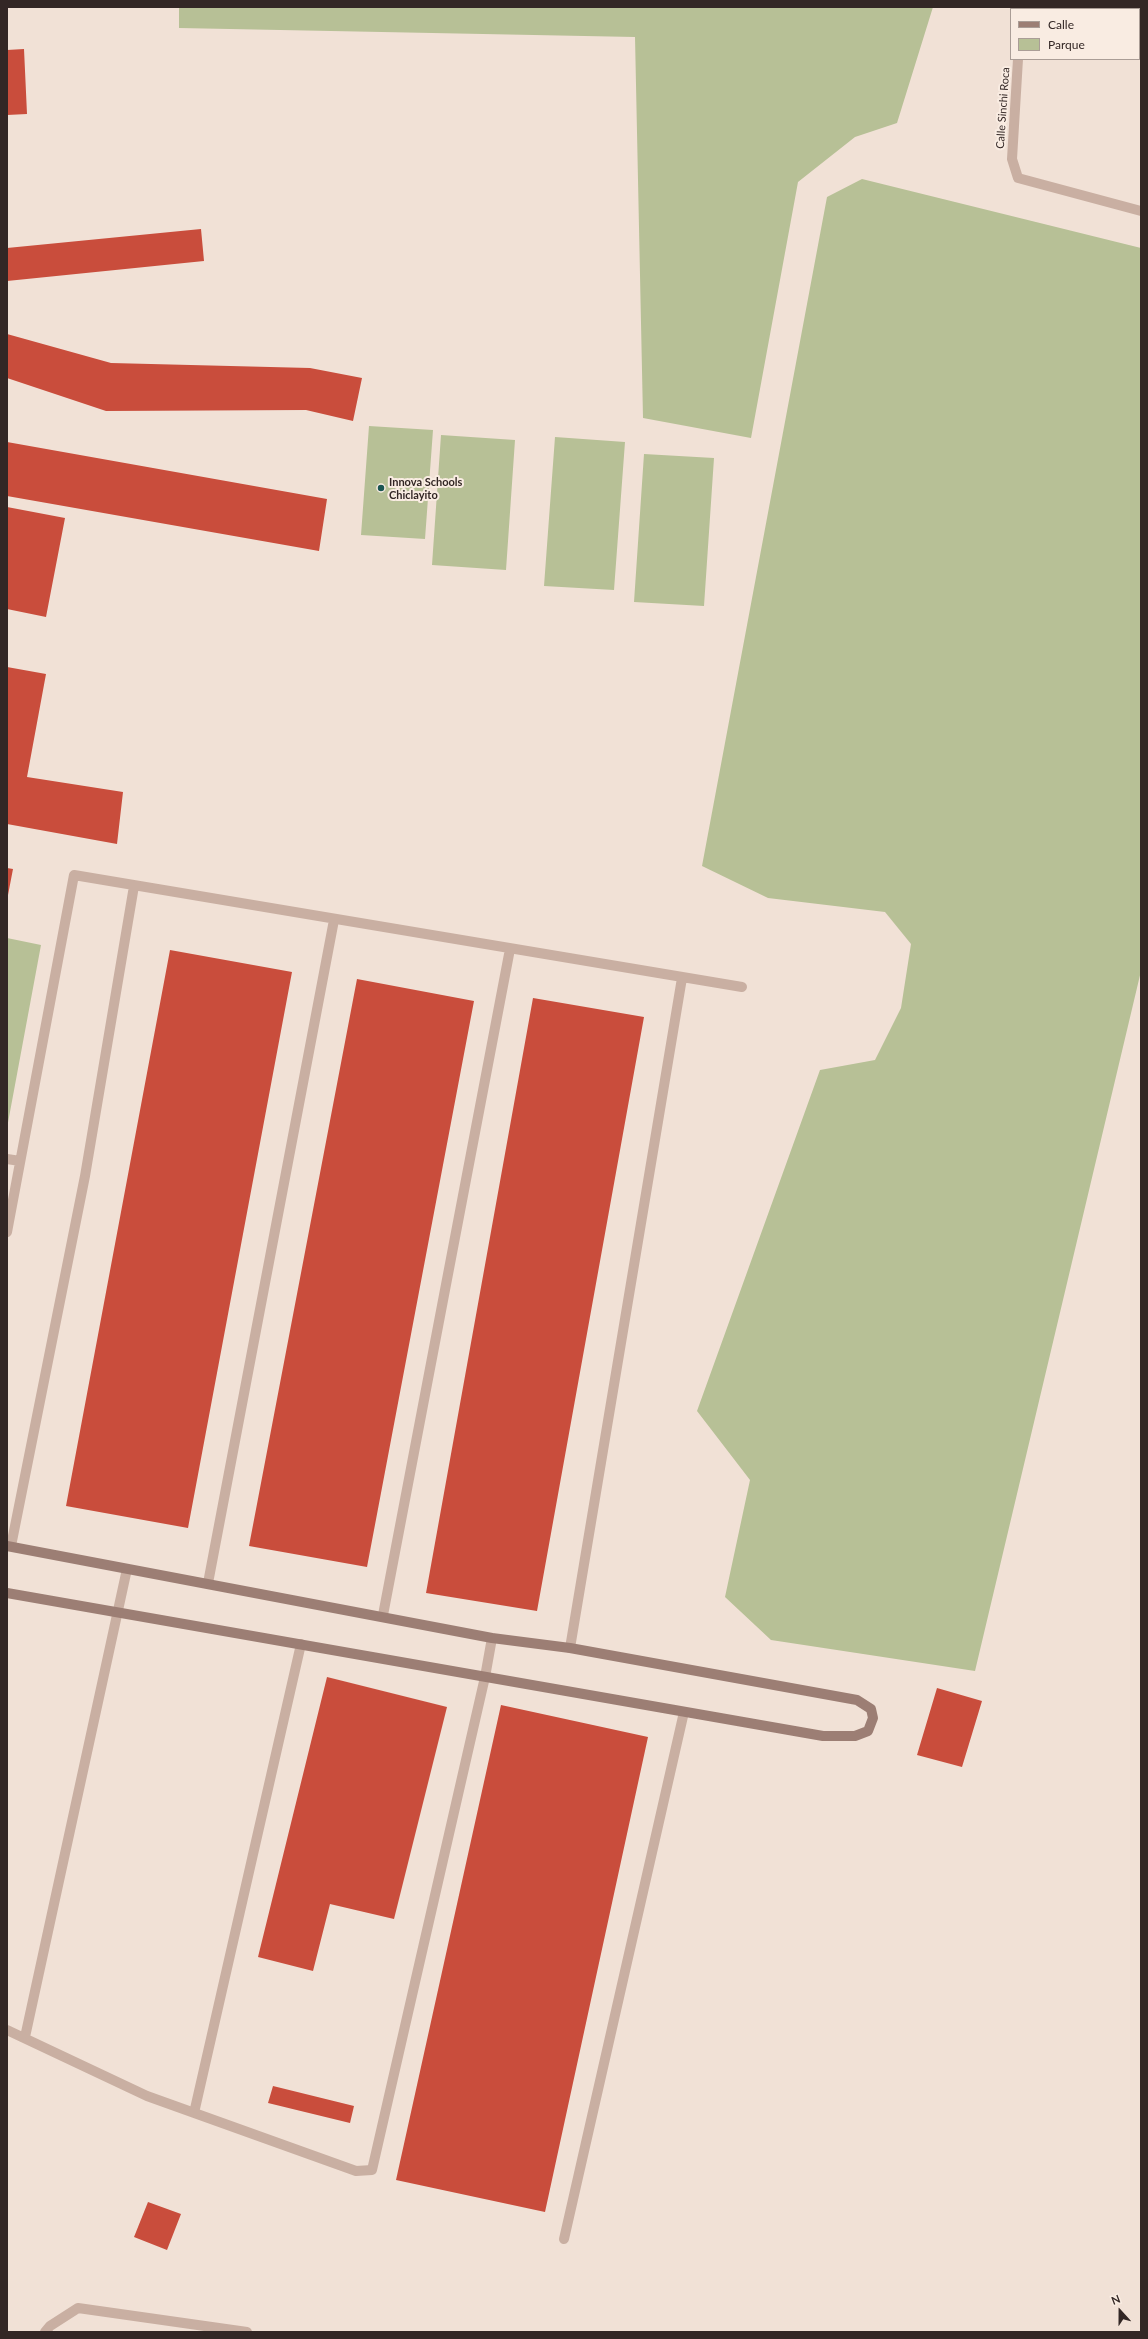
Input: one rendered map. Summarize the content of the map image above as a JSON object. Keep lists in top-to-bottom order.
{
  "streets": {
    "street": ["Calle Sinchi Roca"]
  },
  "places": ["Innova Schools Chiclayito"],
  "legend": ["Calle", "Parque"],
  "north": "top"
}
